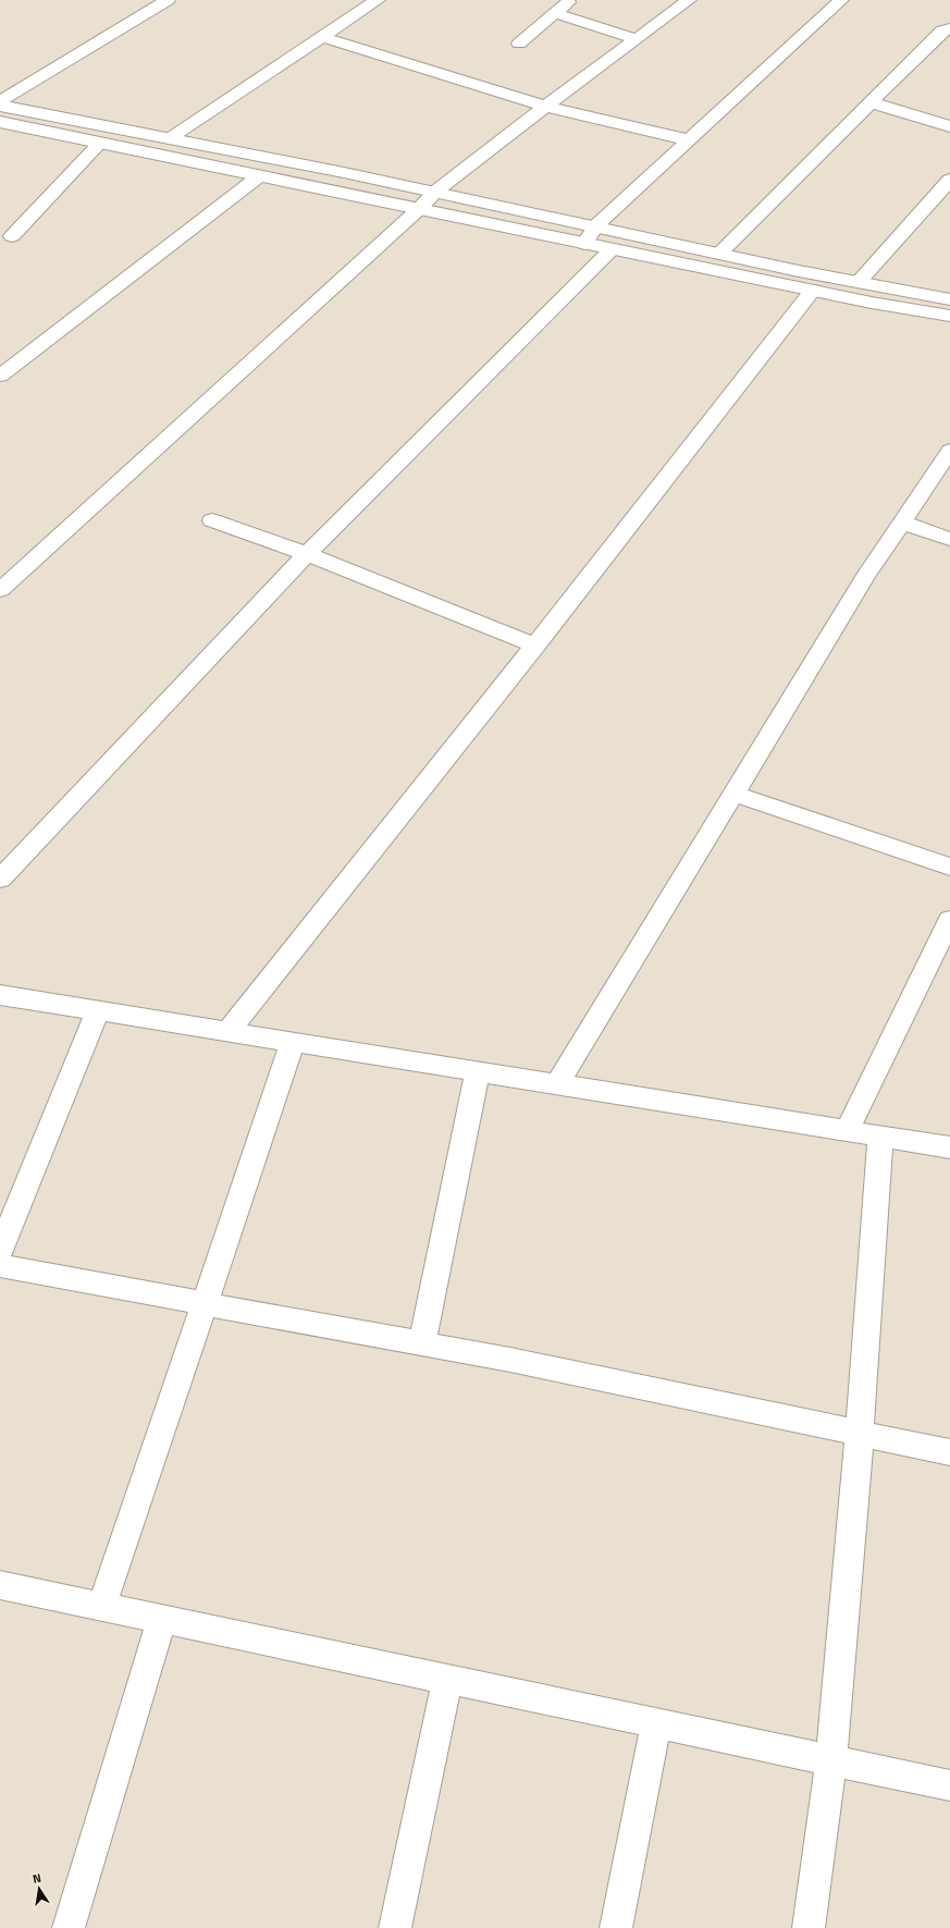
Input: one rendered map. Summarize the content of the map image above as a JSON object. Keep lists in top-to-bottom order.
{
  "north": "top"
}
